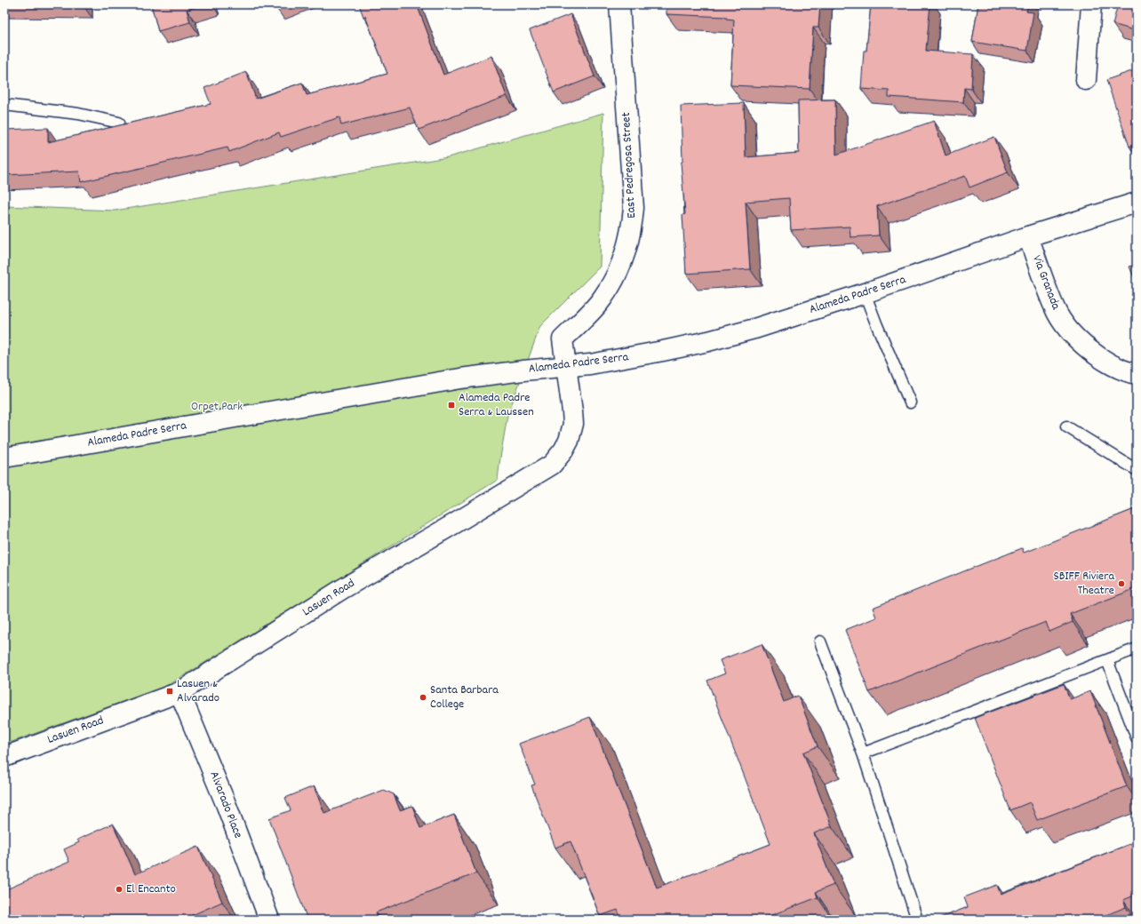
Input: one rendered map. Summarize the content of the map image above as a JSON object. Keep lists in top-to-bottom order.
{
  "streets": {
    "street": [
      "East Pedregosa Street",
      "Via Granada",
      "Alameda Padre Serra",
      "Lasuen Road",
      "Alvarado Place"
    ]
  },
  "crossings": [
    ["East Pedregosa Street", "Alameda Padre Serra"],
    ["East Pedregosa Street", "Lasuen Road"],
    ["Via Granada", "Alameda Padre Serra"],
    ["Alameda Padre Serra", "Lasuen Road"],
    ["Lasuen Road", "Alvarado Place"]
  ],
  "parks": ["Orpet Park"],
  "places": {
    "transit": ["Alameda Padre Serra & Laussen", "Lasuen & Alvarado"],
    "other": ["SBIFF Riviera Theatre", "Santa Barbara College", "El Encanto"]
  }
}
